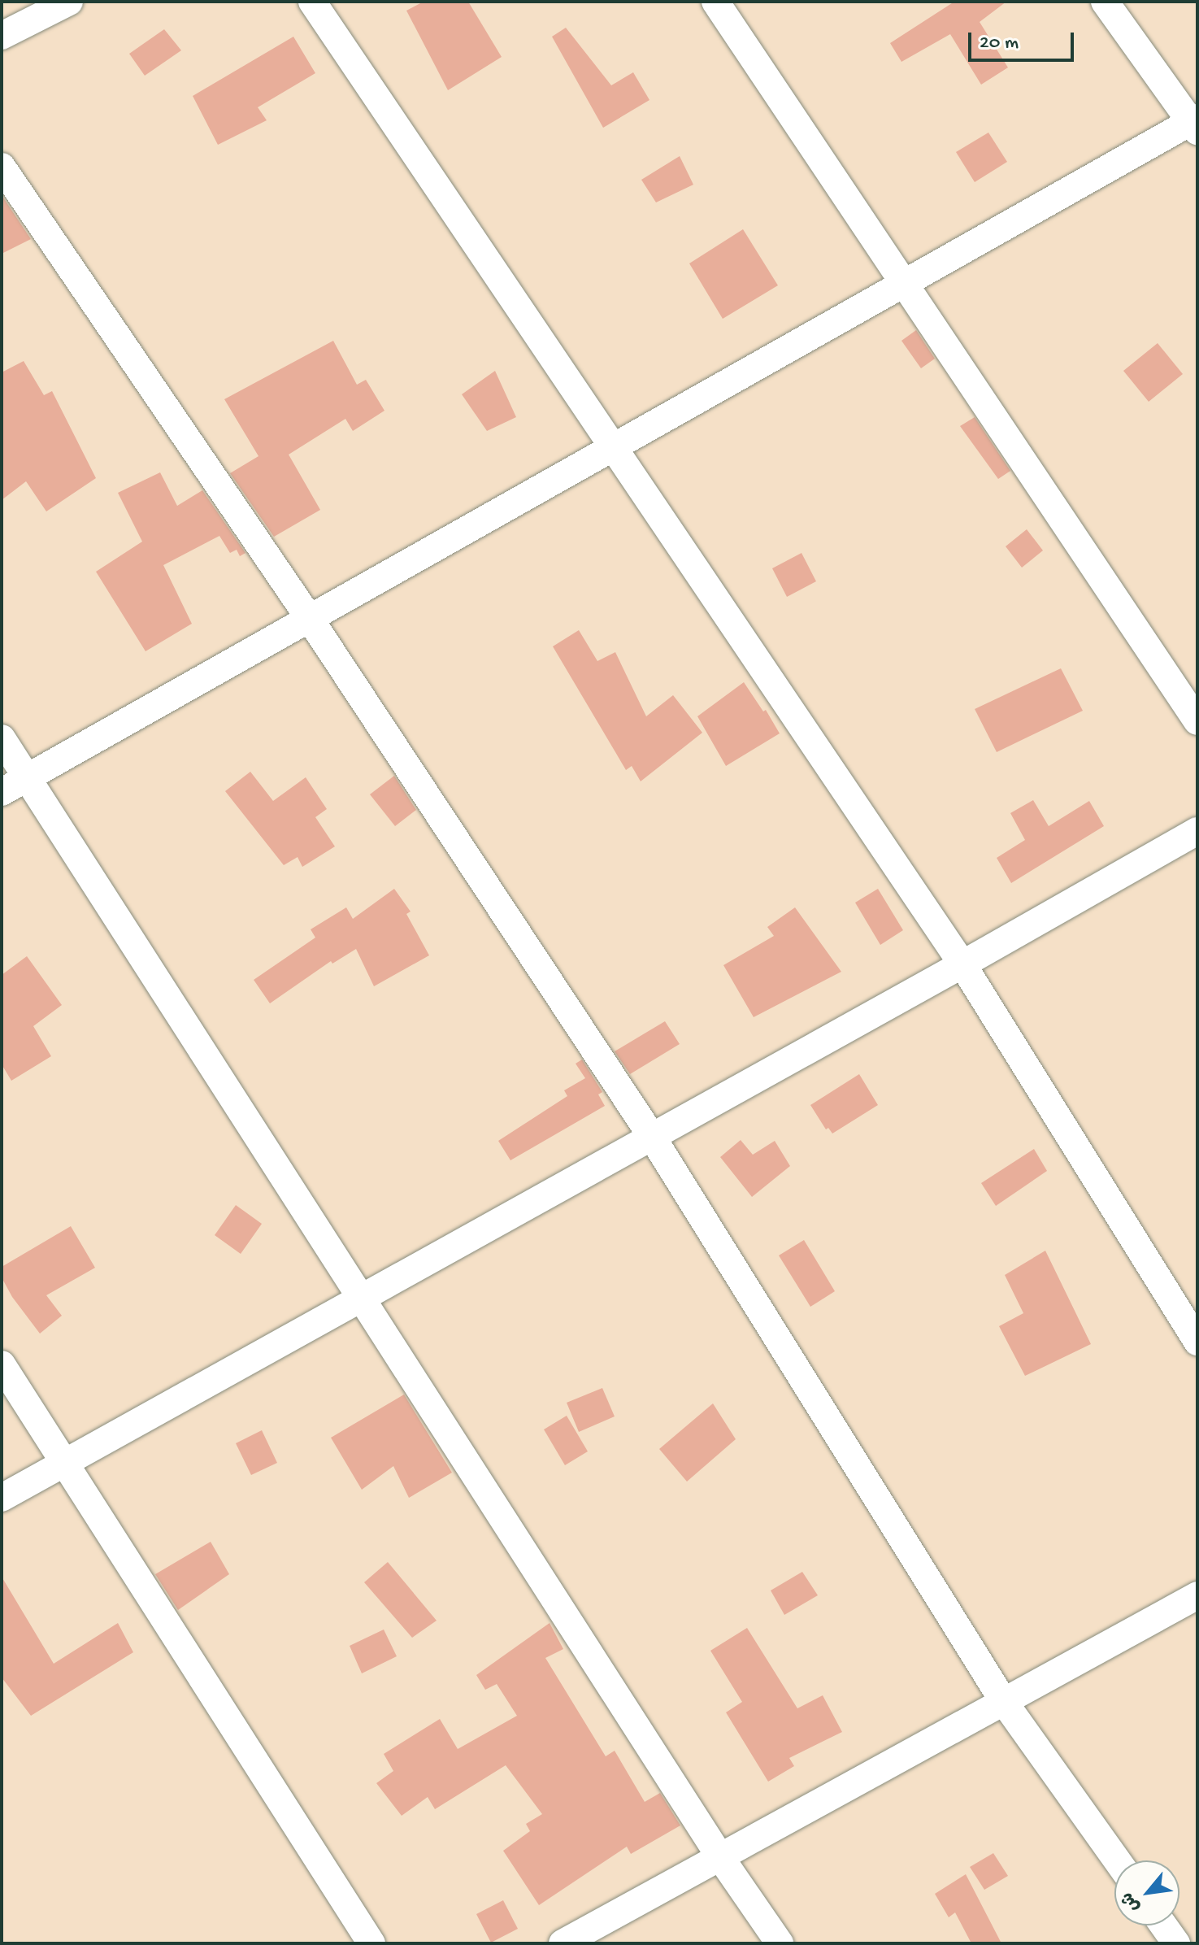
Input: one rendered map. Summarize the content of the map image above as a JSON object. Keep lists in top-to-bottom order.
{
  "scale_bar": "20 m",
  "north": "bottom left"
}
